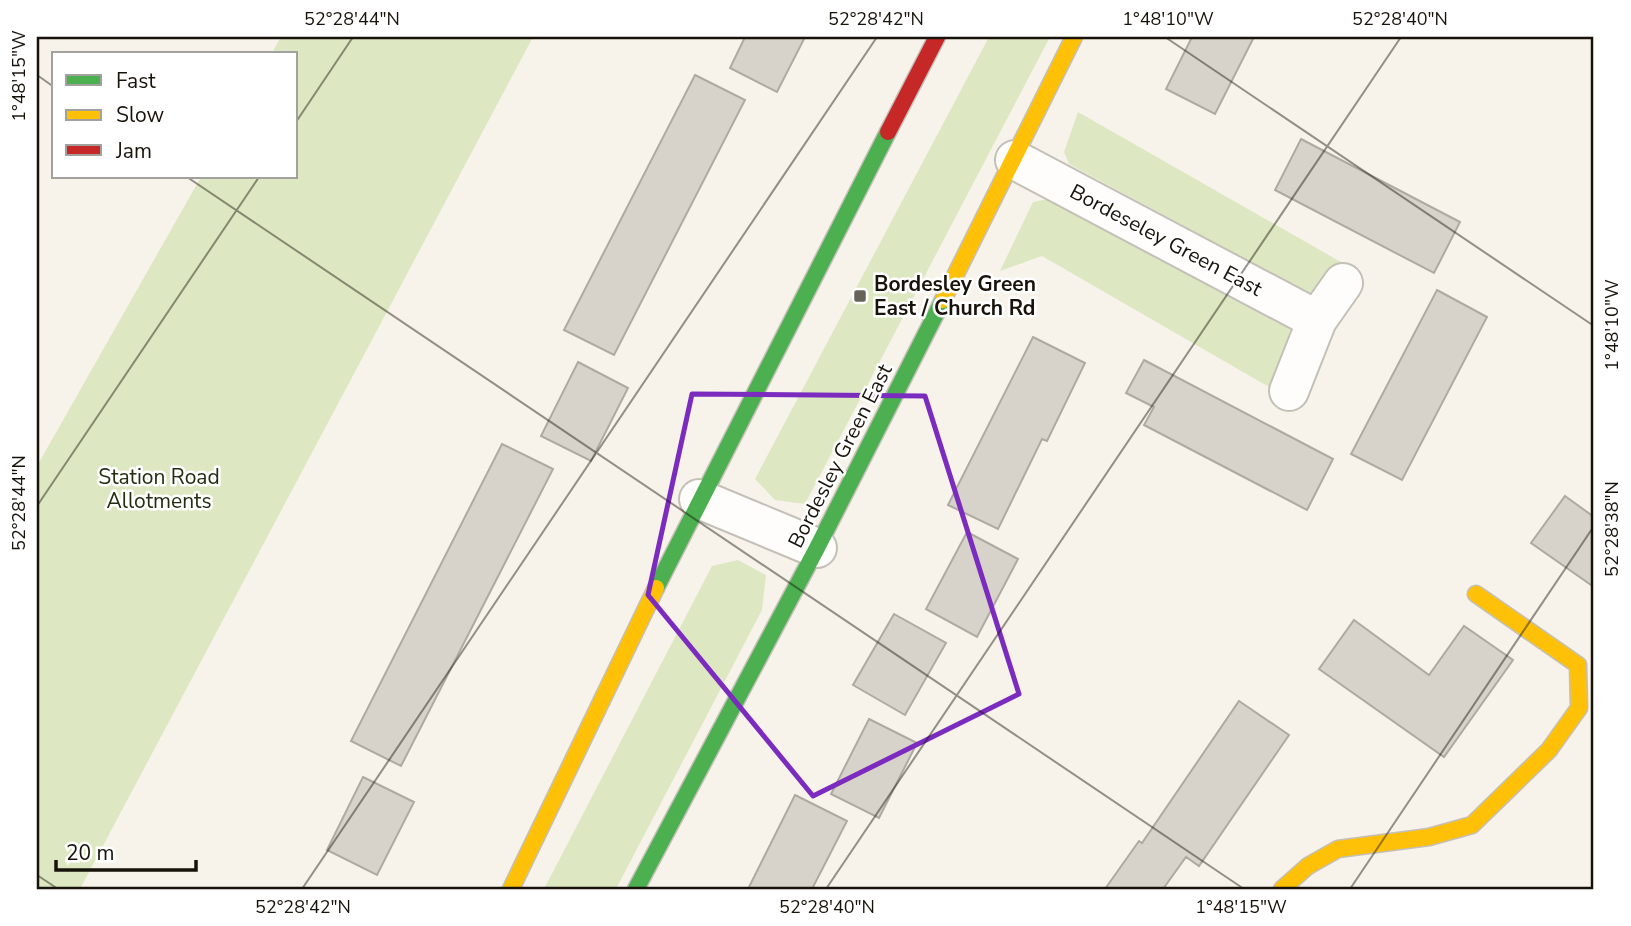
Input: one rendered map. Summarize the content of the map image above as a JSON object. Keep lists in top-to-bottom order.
{
  "streets": {
    "street": ["Bordeseley Green East", "Bordesley Green East"]
  },
  "crossings": [
    ["Bordeseley Green East", "Bordesley Green East"]
  ],
  "parks": ["Station Road Allotments"],
  "places": {
    "transit": ["Bordesley Green East / Church Rd"]
  },
  "legend": ["Fast", "Slow", "Jam"],
  "scale_bar": "20 m",
  "coordinates": [
    "52°28'44\"N",
    "52°28'42\"N",
    "1°48'10\"W",
    "52°28'40\"N",
    "1°48'15\"W",
    "52°28'38\"N"
  ]
}
